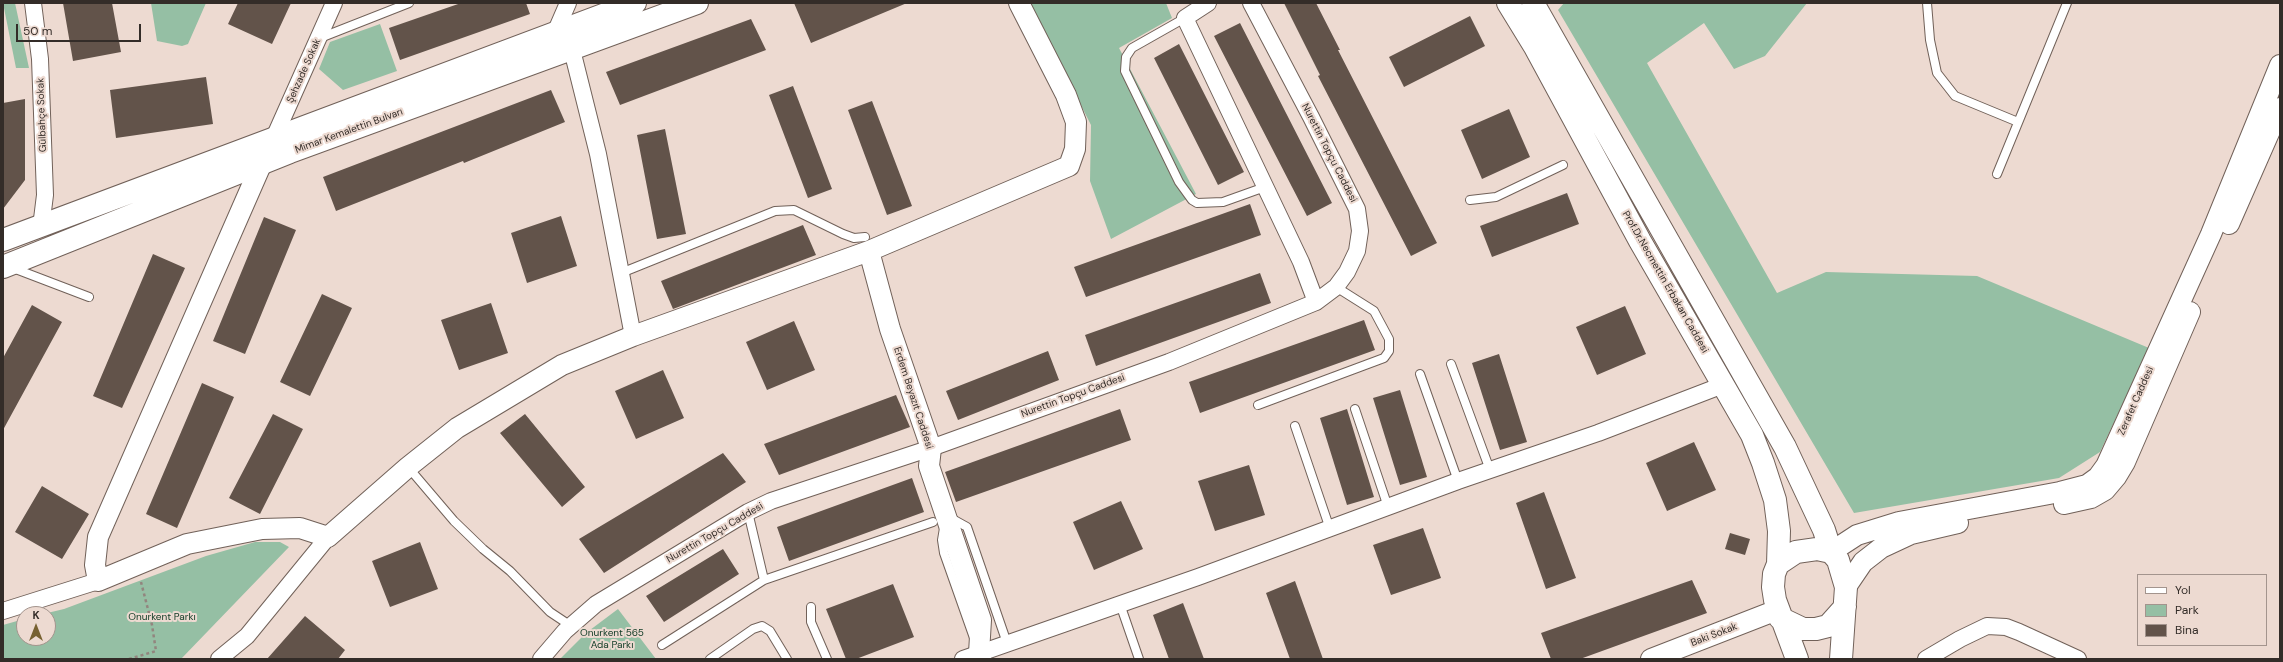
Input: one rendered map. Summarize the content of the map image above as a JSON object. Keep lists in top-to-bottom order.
{
  "streets": {
    "main road": ["Mimar Kemalettin Bulvarı", "Prof.Dr.Necmettin Erbakan Caddesi"],
    "street": [
      "Şehzade Sokak",
      "Gülbahçe Sokak",
      "Nurettin Topçu Caddesi",
      "Erdem Beyazıt Caddesi",
      "Zerafet Caddesi",
      "Baki Sokak"
    ]
  },
  "crossings": [
    ["Nurettin Topçu Caddesi", "Erdem Beyazıt Caddesi"],
    ["Prof.Dr.Necmettin Erbakan Caddesi", "Zerafet Caddesi"],
    ["Prof.Dr.Necmettin Erbakan Caddesi", "Baki Sokak"],
    ["Zerafet Caddesi", "Baki Sokak"]
  ],
  "parks": ["Onurkent Parkı", "Onurkent 565 Ada Parkı"],
  "legend": ["Yol", "Park", "Bina"],
  "scale_bar": "50 m",
  "north": "top"
}
